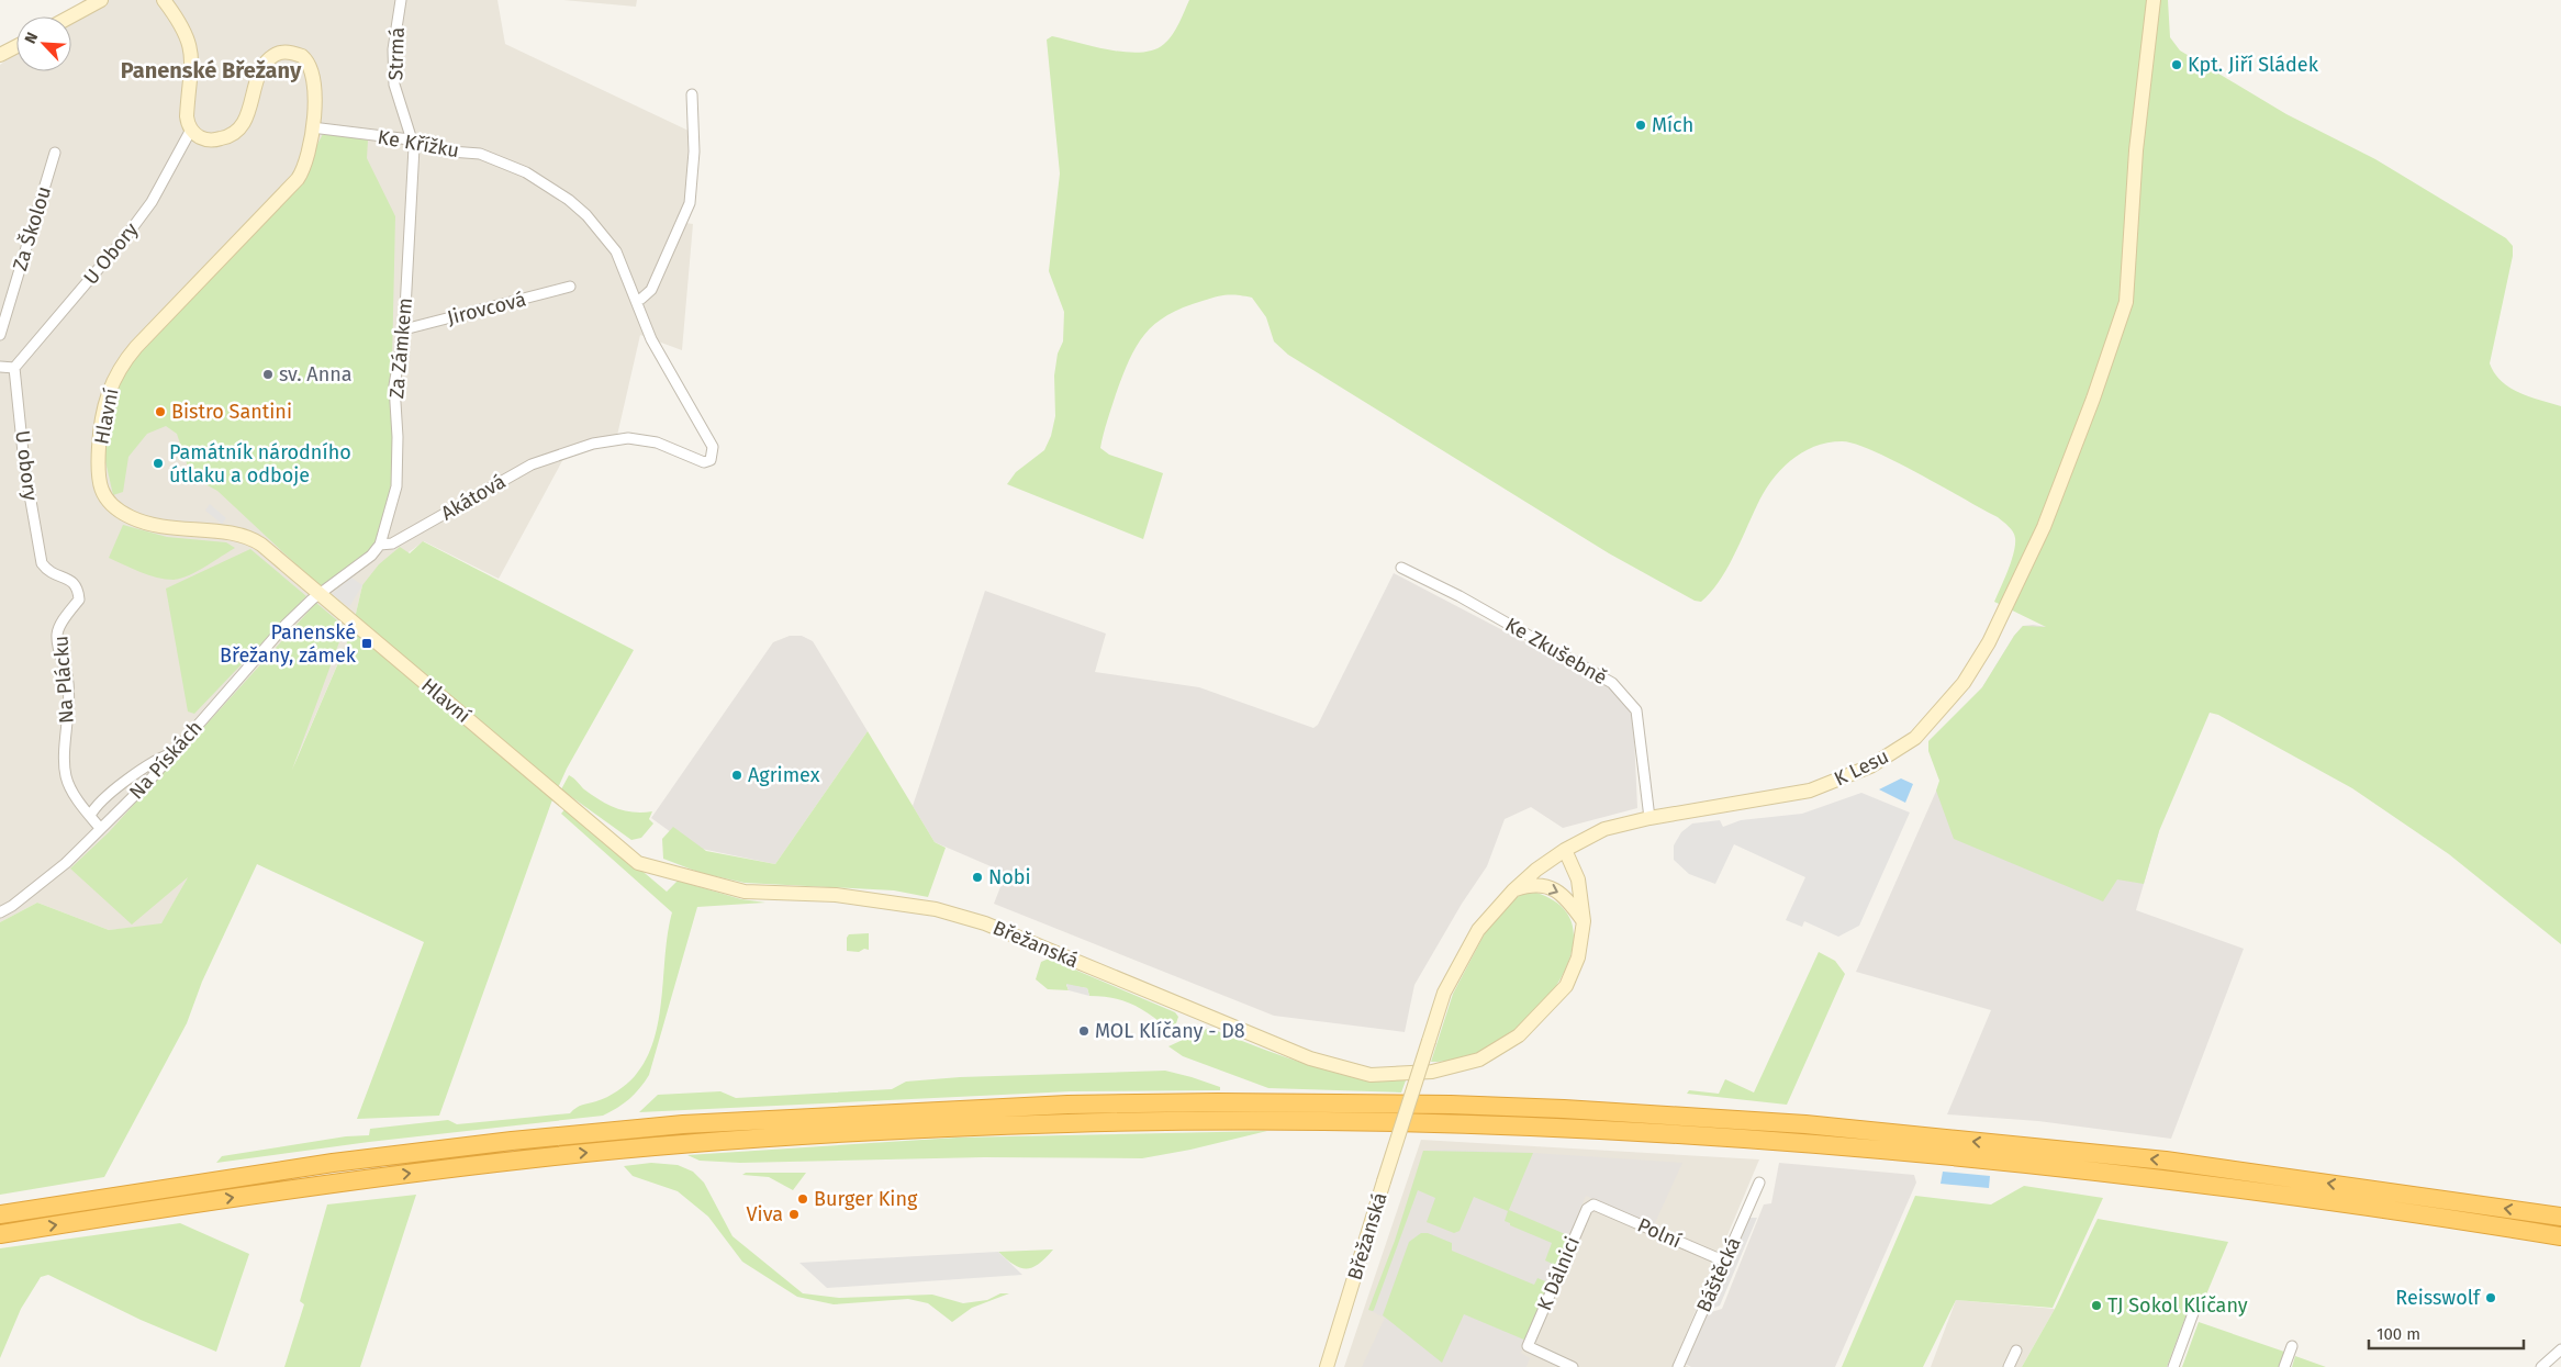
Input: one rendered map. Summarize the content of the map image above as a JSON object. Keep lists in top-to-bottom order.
{
  "streets": {
    "street": [
      "Strmá",
      "Ke Křížku",
      "Za Školou",
      "U Obory",
      "Jirovcová",
      "Za Zámkem",
      "Hlavní",
      "U obory",
      "Akátová",
      "Ke Zkušebně",
      "Na Plácku",
      "Na Pískách",
      "K Lesu",
      "Břežanská",
      "Polní",
      "K Dálnici",
      "Báštěcká"
    ]
  },
  "crossings": [
    ["Strmá", "Ke Křížku"],
    ["Strmá", "Za Zámkem"],
    ["Ke Křížku", "Za Zámkem"],
    ["Ke Křížku", "Hlavní"],
    ["Ke Křížku", "Akátová"],
    ["U Obory", "Hlavní"],
    ["U Obory", "U obory"],
    ["Jirovcová", "Za Zámkem"],
    ["Za Zámkem", "Hlavní"],
    ["Za Zámkem", "Akátová"],
    ["Za Zámkem", "Na Pískách"],
    ["Hlavní", "Na Pískách"],
    ["Hlavní", "Břežanská"],
    ["U obory", "Na Plácku"],
    ["Ke Zkušebně", "K Lesu"],
    ["Na Plácku", "Na Pískách"],
    ["K Lesu", "Břežanská"],
    ["Polní", "K Dálnici"],
    ["Polní", "Báštěcká"]
  ],
  "districts": ["Panenské Břežany"],
  "places": {
    "other": [
      "Kpt. Jiří Sládek",
      "Mích",
      "sv. Anna",
      "Bistro Santini",
      "Památník národního útlaku a odboje",
      "Agrimex",
      "Nobi",
      "MOL Klíčany - D8",
      "Burger King",
      "Viva",
      "Reisswolf",
      "TJ Sokol Klíčany"
    ],
    "transit": ["Panenské Břežany, zámek"]
  },
  "scale_bar": "100 m",
  "north": "top left"
}
